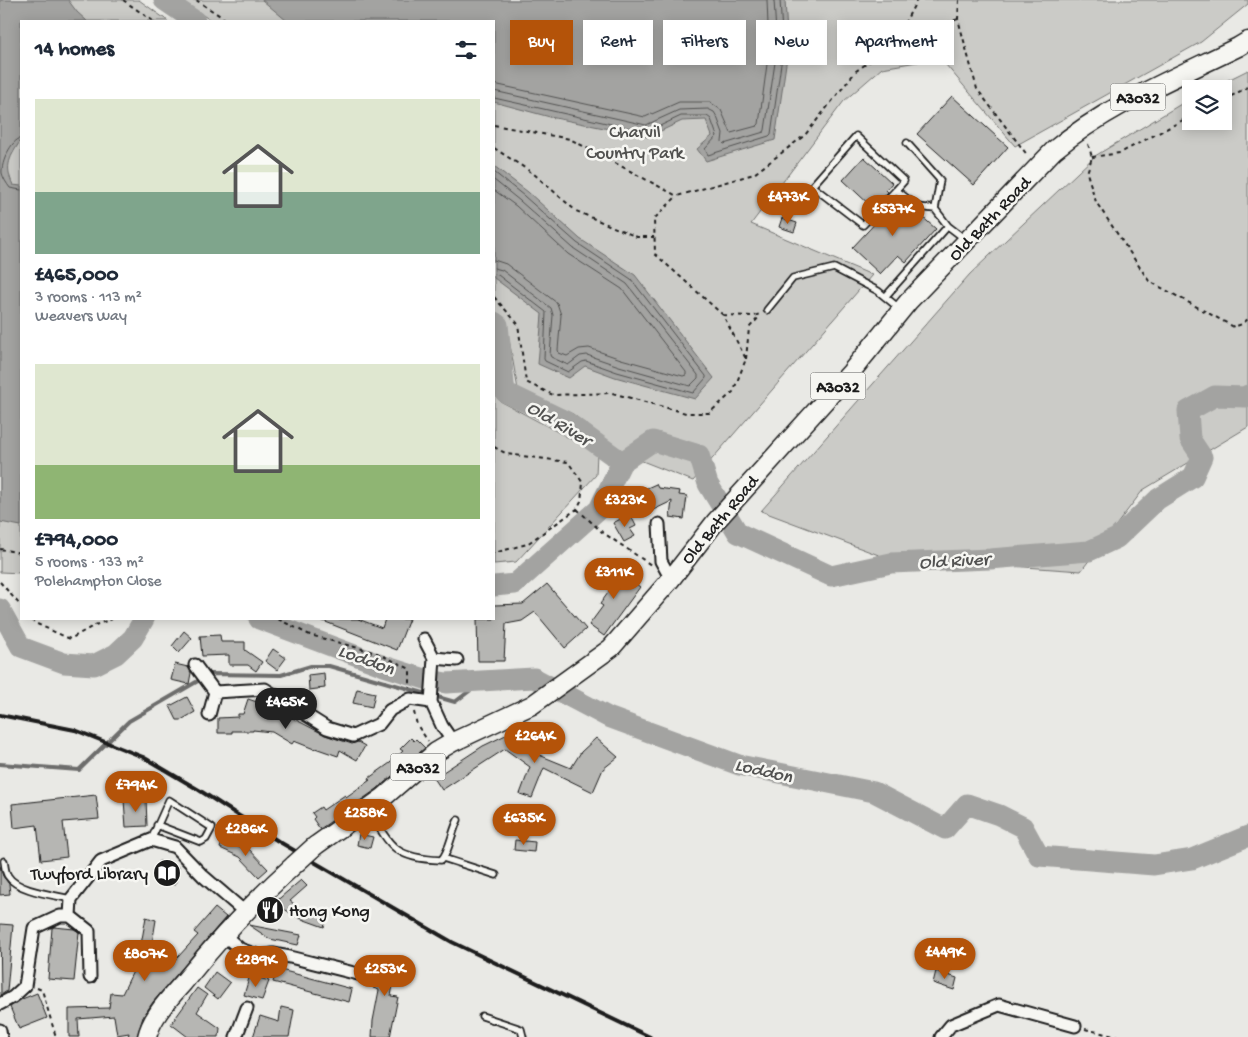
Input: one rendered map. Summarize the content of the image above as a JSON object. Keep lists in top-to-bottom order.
{
  "streets": {
    "main road": ["A3032", "Old Bath Road"]
  },
  "water": ["Old River", "Loddon"],
  "parks": ["Charvil Country Park"],
  "places": {
    "library": ["Twyford Library"],
    "restaurant": ["Hong Kong"]
  },
  "page": {
    "chip": [
      "Buy",
      "Rent",
      "Filters",
      "New",
      "Apartment"
    ],
    "heading": "14 homes",
    "list": [
      {
        "name": "£465,000",
        "note": "3 rooms · 113 m² · Weavers Way"
      },
      {
        "name": "£794,000",
        "note": "5 rooms · 133 m² · Polehampton Close"
      }
    ],
    "price": [
      "£473K",
      "£537K",
      "£323K",
      "£311K",
      "£465K",
      "£264K",
      "£794K",
      "£258K",
      "£635K",
      "£286K",
      "£449K",
      "£807K",
      "£289K",
      "£253K"
    ]
  }
}
